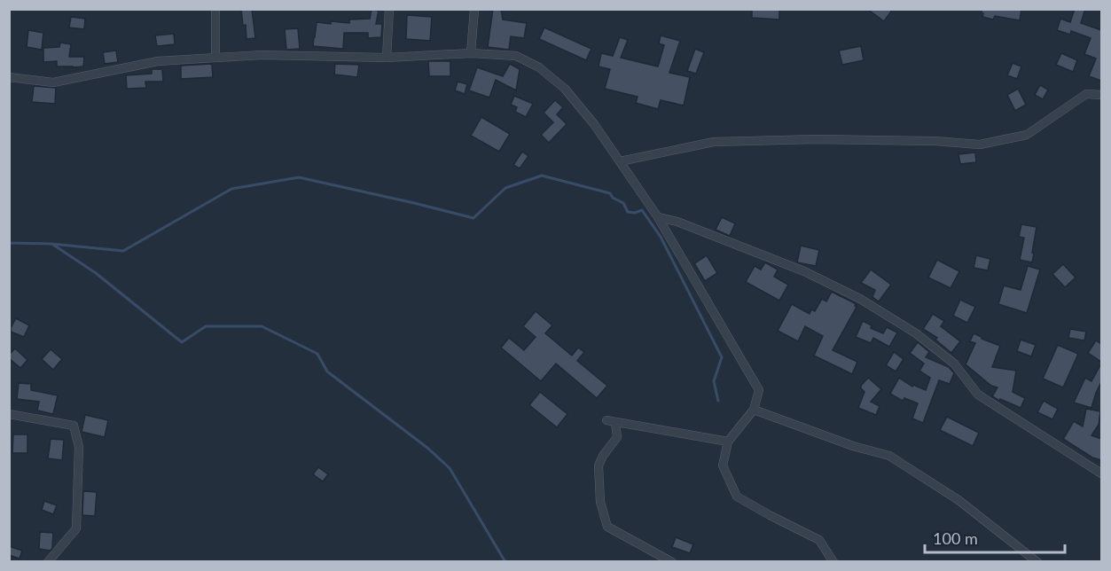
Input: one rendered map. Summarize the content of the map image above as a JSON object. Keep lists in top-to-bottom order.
{
  "scale_bar": "100 m"
}
